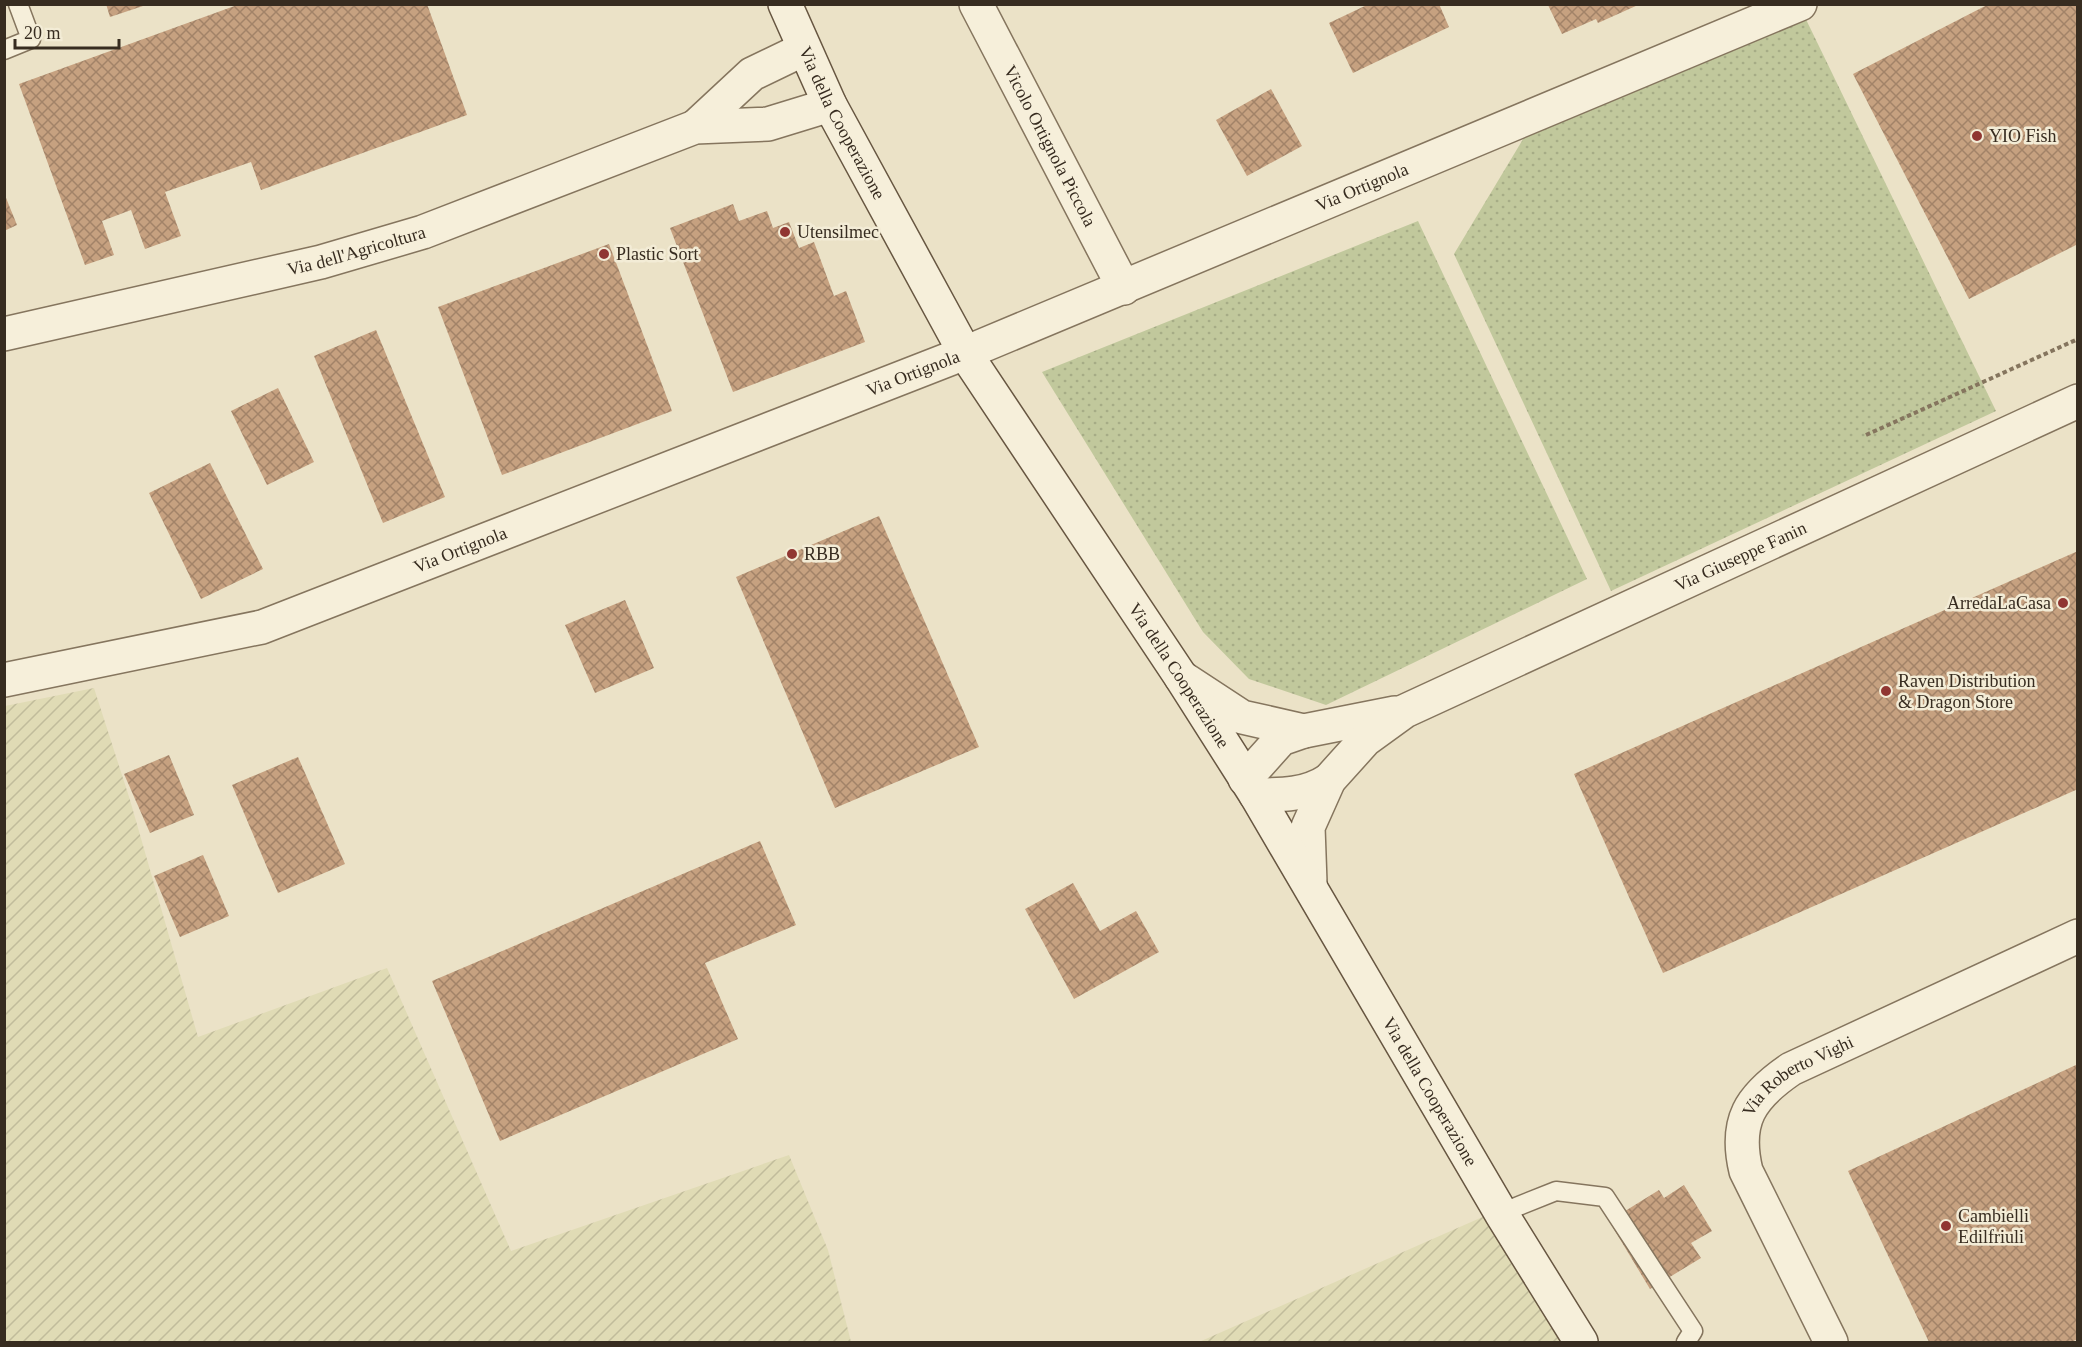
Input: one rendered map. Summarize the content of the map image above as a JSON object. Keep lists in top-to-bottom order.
{
  "streets": {
    "street": [
      "Via della Cooperazione",
      "Vicolo Ortignola Piccola",
      "Via Ortignola",
      "Via dell'Agricoltura",
      "Via Giuseppe Fanin",
      "Via Roberto Vighi"
    ]
  },
  "crossings": [
    ["Via della Cooperazione", "Via Ortignola"],
    ["Via della Cooperazione", "Via dell'Agricoltura"],
    ["Via della Cooperazione", "Via Giuseppe Fanin"],
    ["Vicolo Ortignola Piccola", "Via Ortignola"]
  ],
  "places": [
    "YIO Fish",
    "Utensilmec",
    "Plastic Sort",
    "RBB",
    "ArredaLaCasa",
    "Raven Distribution & Dragon Store",
    "Cambielli Edilfriuli"
  ],
  "scale_bar": "20 m"
}
